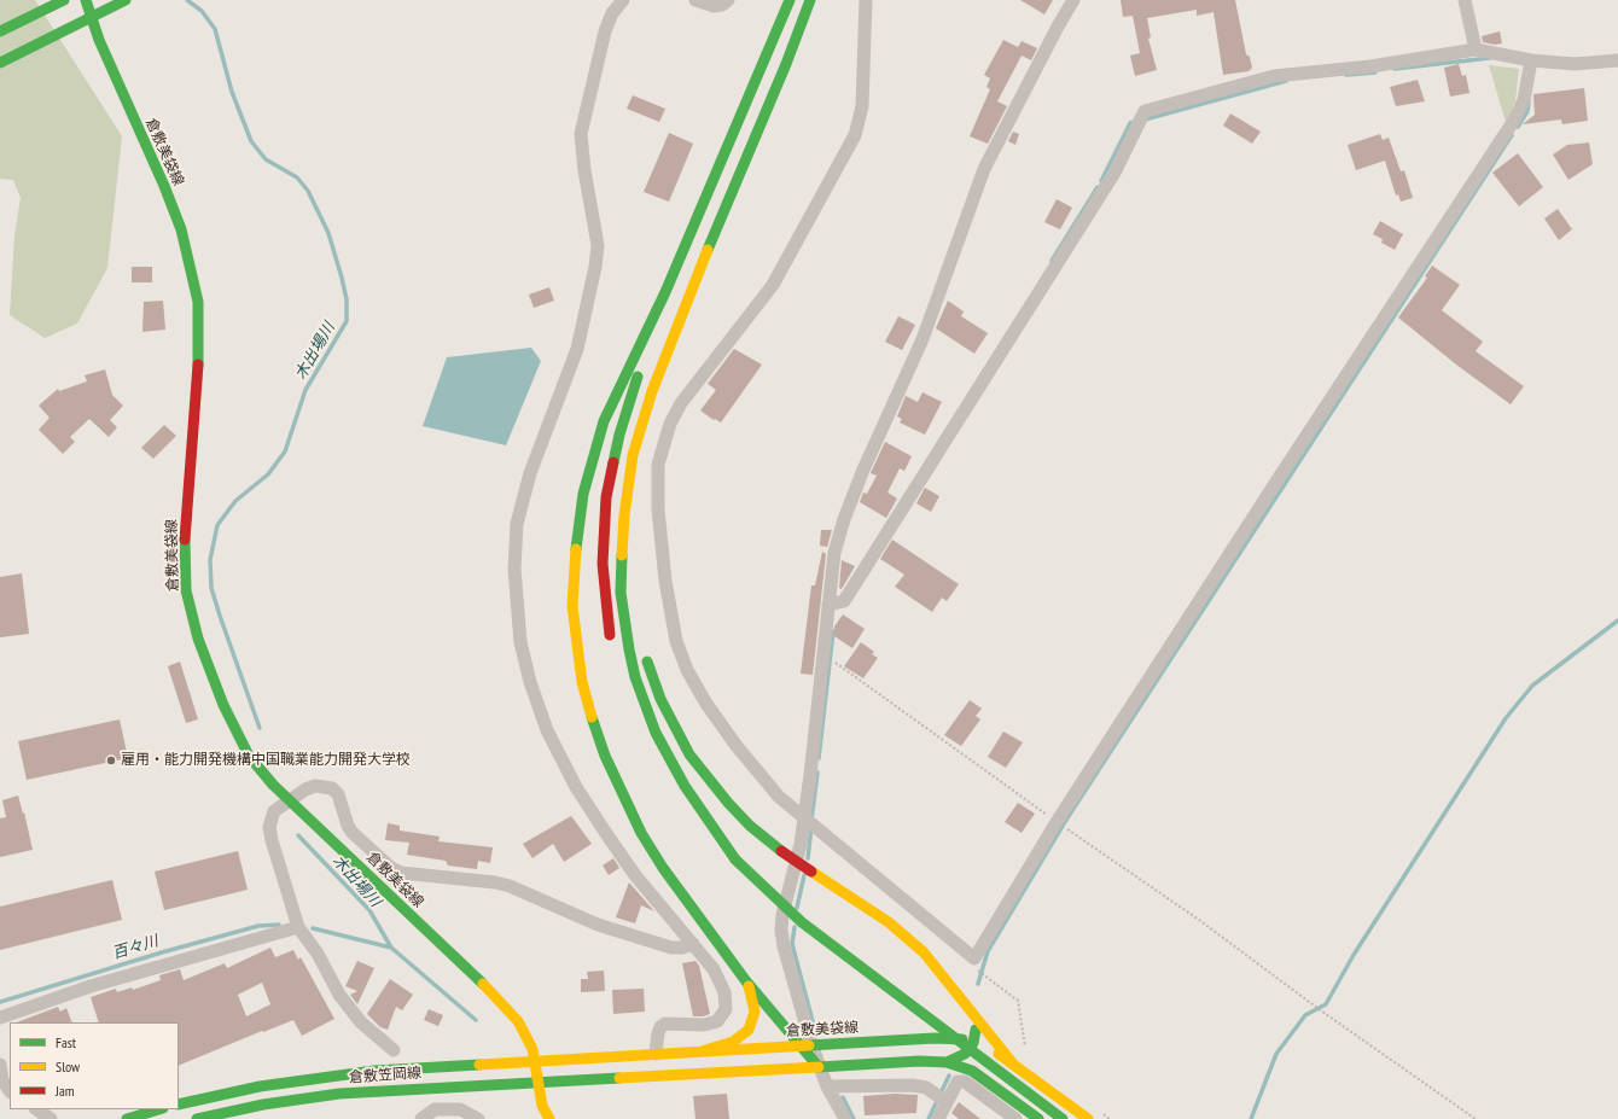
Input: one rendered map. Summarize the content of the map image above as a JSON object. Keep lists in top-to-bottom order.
{
  "streets": {
    "main road": ["倉敷美袋線", "倉敷笠岡線"]
  },
  "crossings": [
    ["倉敷美袋線", "倉敷笠岡線"]
  ],
  "water": ["木出場川", "百々川"],
  "places": ["雇用・能力開発機構中国職業能力開発大学校"],
  "legend": ["Fast", "Slow", "Jam"]
}
